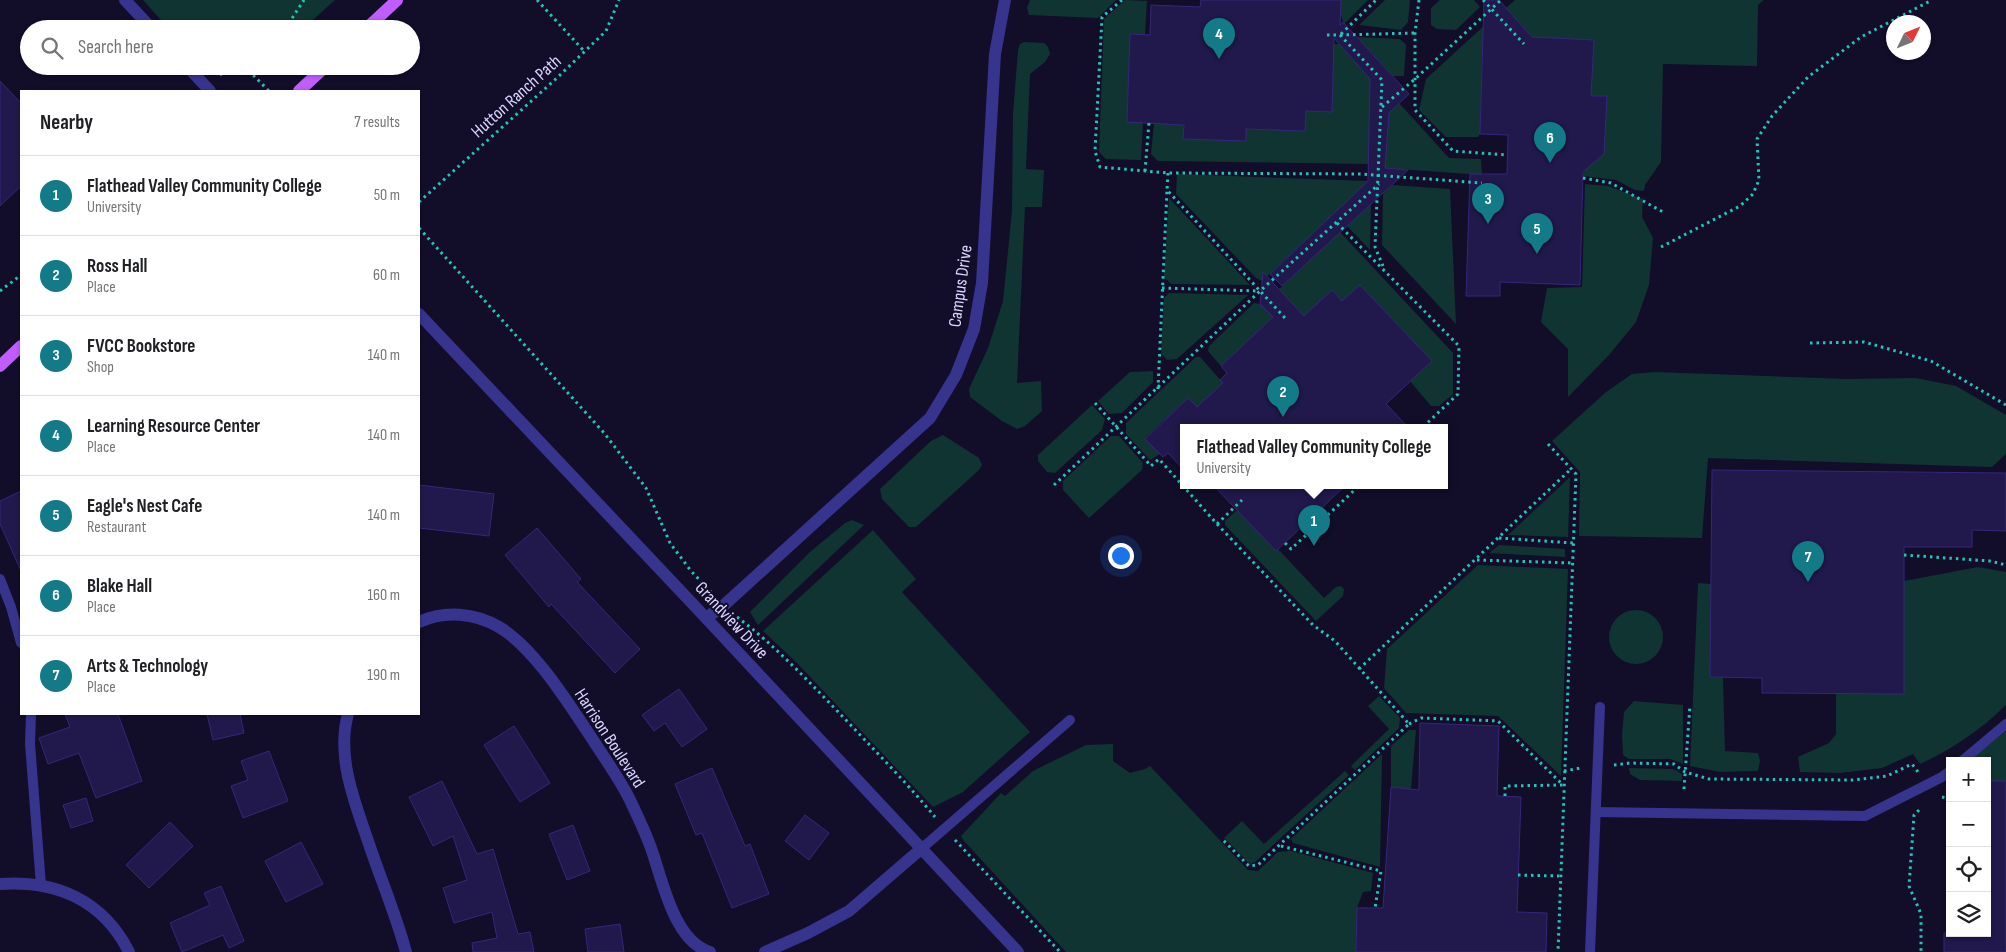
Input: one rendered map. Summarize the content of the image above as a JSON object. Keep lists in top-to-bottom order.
{
  "streets": {
    "street": ["Campus Drive", "Grandview Drive", "Harrison Boulevard"],
    "path": ["Hutton Ranch Path"]
  },
  "crossings": [
    ["Campus Drive", "Grandview Drive"]
  ],
  "north": "top right",
  "page": {
    "pins": [
      "4",
      "6",
      "3",
      "5",
      "2",
      "1",
      "7"
    ],
    "search": "Search here",
    "heading": ["Nearby", "7 results"],
    "list": [
      {
        "mark": "1",
        "name": "Flathead Valley Community College",
        "note": "University",
        "value": "50 m"
      },
      {
        "mark": "2",
        "name": "Ross Hall",
        "note": "Place",
        "value": "60 m"
      },
      {
        "mark": "3",
        "name": "FVCC Bookstore",
        "note": "Shop",
        "value": "140 m"
      },
      {
        "mark": "4",
        "name": "Learning Resource Center",
        "note": "Place",
        "value": "140 m"
      },
      {
        "mark": "5",
        "name": "Eagle's Nest Cafe",
        "note": "Restaurant",
        "value": "140 m"
      },
      {
        "mark": "6",
        "name": "Blake Hall",
        "note": "Place",
        "value": "160 m"
      },
      {
        "mark": "7",
        "name": "Arts & Technology",
        "note": "Place",
        "value": "190 m"
      }
    ],
    "popup": ["Flathead Valley Community College", "University"],
    "map_buttons": ["+", "−"]
  }
}
